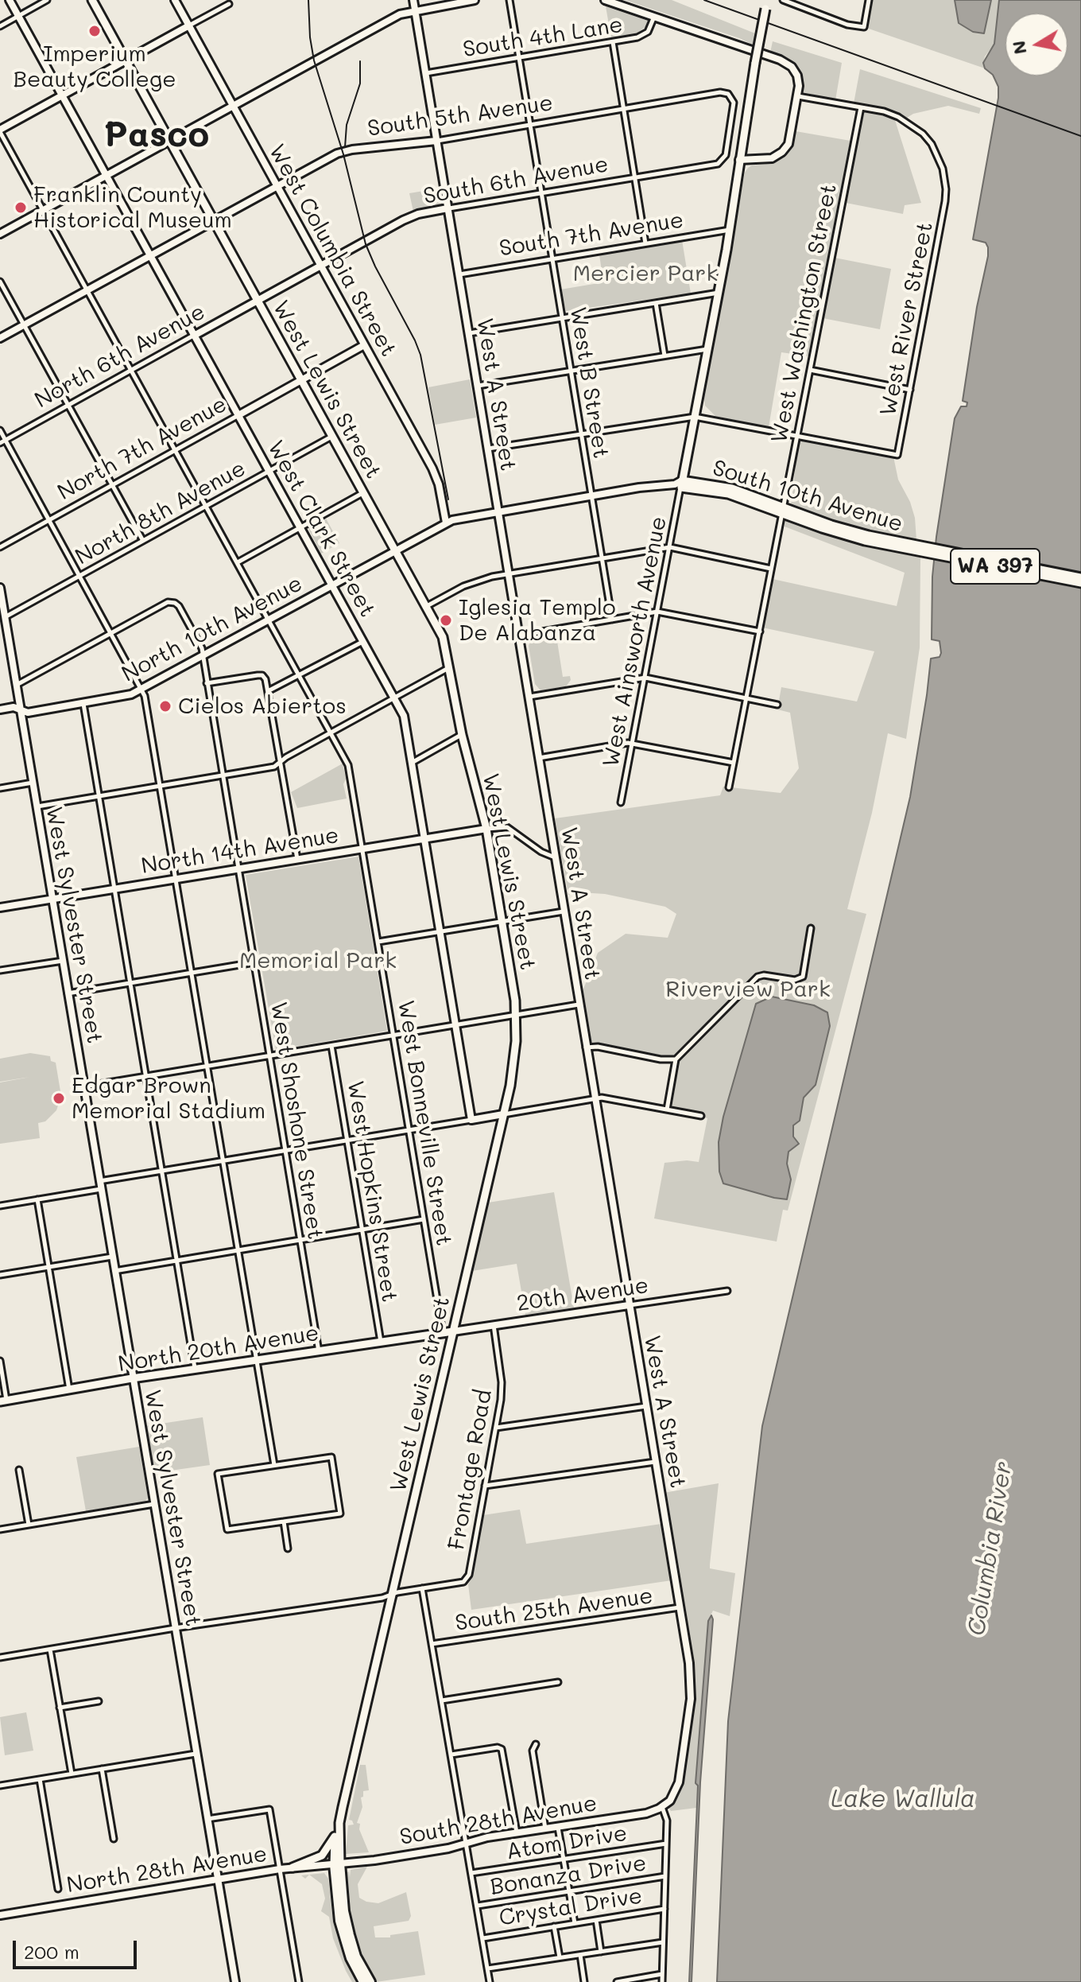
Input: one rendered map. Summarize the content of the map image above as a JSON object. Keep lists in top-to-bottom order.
{
  "streets": {
    "main road": [
      "West Lewis Street",
      "South 10th Avenue",
      "WA 397",
      "20th Avenue",
      "North 20th Avenue"
    ],
    "street": [
      "South 4th Lane",
      "South 5th Avenue",
      "South 6th Avenue",
      "South 7th Avenue",
      "West Columbia Street",
      "West Washington Street",
      "West River Street",
      "North 6th Avenue",
      "West B Street",
      "West A Street",
      "North 7th Avenue",
      "North 8th Avenue",
      "West Clark Street",
      "North 10th Avenue",
      "West Ainsworth Avenue",
      "North 14th Avenue",
      "West Sylvester Street",
      "West Shoshone Street",
      "West Bonneville Street",
      "West Hopkins Street",
      "Frontage Road",
      "South 25th Avenue",
      "South 28th Avenue",
      "Atom Drive",
      "North 28th Avenue",
      "Bonanza Drive",
      "Crystal Drive"
    ]
  },
  "crossings": [
    ["South 4th Lane", "West B Street"],
    ["South 4th Lane", "West A Street"],
    ["South 5th Avenue", "South 6th Avenue"],
    ["South 5th Avenue", "West Columbia Street"],
    ["South 5th Avenue", "West B Street"],
    ["South 5th Avenue", "West Lewis Street"],
    ["South 5th Avenue", "West A Street"],
    ["South 5th Avenue", "West Clark Street"],
    ["South 5th Avenue", "West Bonneville Street"],
    ["South 6th Avenue", "West Columbia Street"],
    ["South 6th Avenue", "North 6th Avenue"],
    ["South 6th Avenue", "West B Street"],
    ["South 6th Avenue", "West Lewis Street"],
    ["South 6th Avenue", "West A Street"],
    ["South 7th Avenue", "West B Street"],
    ["South 7th Avenue", "West A Street"],
    ["West Columbia Street", "South 10th Avenue"],
    ["West Washington Street", "West River Street"],
    ["West Washington Street", "South 10th Avenue"],
    ["North 6th Avenue", "West Lewis Street"],
    ["North 6th Avenue", "West Clark Street"],
    ["North 6th Avenue", "West Bonneville Street"],
    ["West B Street", "South 10th Avenue"],
    ["West Lewis Street", "North 7th Avenue"],
    ["West Lewis Street", "South 10th Avenue"],
    ["West Lewis Street", "North 8th Avenue"],
    ["West Lewis Street", "North 10th Avenue"],
    ["West Lewis Street", "North 14th Avenue"],
    ["West Lewis Street", "20th Avenue"],
    ["West Lewis Street", "South 28th Avenue"],
    ["West Lewis Street", "North 28th Avenue"],
    ["West A Street", "South 10th Avenue"],
    ["West A Street", "20th Avenue"],
    ["West A Street", "South 25th Avenue"],
    ["West A Street", "South 28th Avenue"],
    ["North 7th Avenue", "West Clark Street"],
    ["North 7th Avenue", "West Bonneville Street"],
    ["South 10th Avenue", "North 10th Avenue"],
    ["South 10th Avenue", "West Ainsworth Avenue"],
    ["North 8th Avenue", "West Clark Street"],
    ["North 8th Avenue", "West Sylvester Street"],
    ["North 8th Avenue", "West Bonneville Street"],
    ["West Clark Street", "North 10th Avenue"],
    ["West Clark Street", "North 14th Avenue"],
    ["North 10th Avenue", "West Sylvester Street"],
    ["North 10th Avenue", "West Shoshone Street"],
    ["North 10th Avenue", "West Bonneville Street"],
    ["North 14th Avenue", "West Sylvester Street"],
    ["North 14th Avenue", "West Shoshone Street"],
    ["North 14th Avenue", "West Bonneville Street"],
    ["West Sylvester Street", "North 20th Avenue"],
    ["West Sylvester Street", "North 28th Avenue"],
    ["West Shoshone Street", "North 20th Avenue"],
    ["West Bonneville Street", "20th Avenue"],
    ["West Bonneville Street", "North 20th Avenue"],
    ["West Hopkins Street", "North 20th Avenue"],
    ["20th Avenue", "North 20th Avenue"],
    ["20th Avenue", "Frontage Road"],
    ["South 28th Avenue", "North 28th Avenue"]
  ],
  "districts": ["Pasco"],
  "water": ["Columbia River", "Lake Wallula"],
  "parks": ["Mercier Park", "Memorial Park", "Riverview Park"],
  "places": [
    "Imperium Beauty College",
    "Franklin County Historical Museum",
    "Iglesia Templo De Alabanza",
    "Cielos Abiertos",
    "Edgar Brown Memorial Stadium"
  ],
  "scale_bar": "200 m",
  "north": "left"
}
